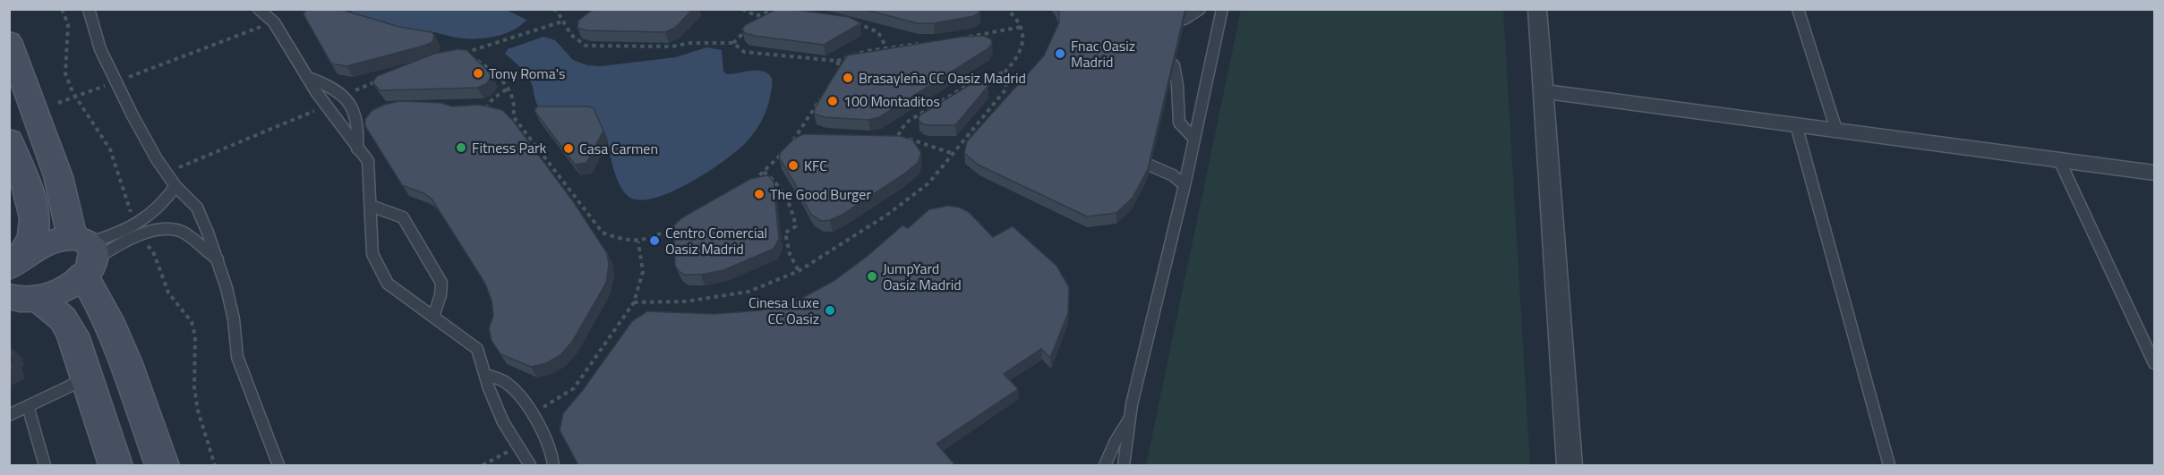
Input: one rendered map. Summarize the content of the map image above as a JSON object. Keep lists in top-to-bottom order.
{
  "places": [
    "Fnac Oasiz Madrid",
    "Tony Roma's",
    "Brasayleña CC Oasiz Madrid",
    "100 Montaditos",
    "Fitness Park",
    "Casa Carmen",
    "KFC",
    "The Good Burger",
    "Centro Comercial Oasiz Madrid",
    "JumpYard Oasiz Madrid",
    "Cinesa Luxe CC Oasiz"
  ]
}
